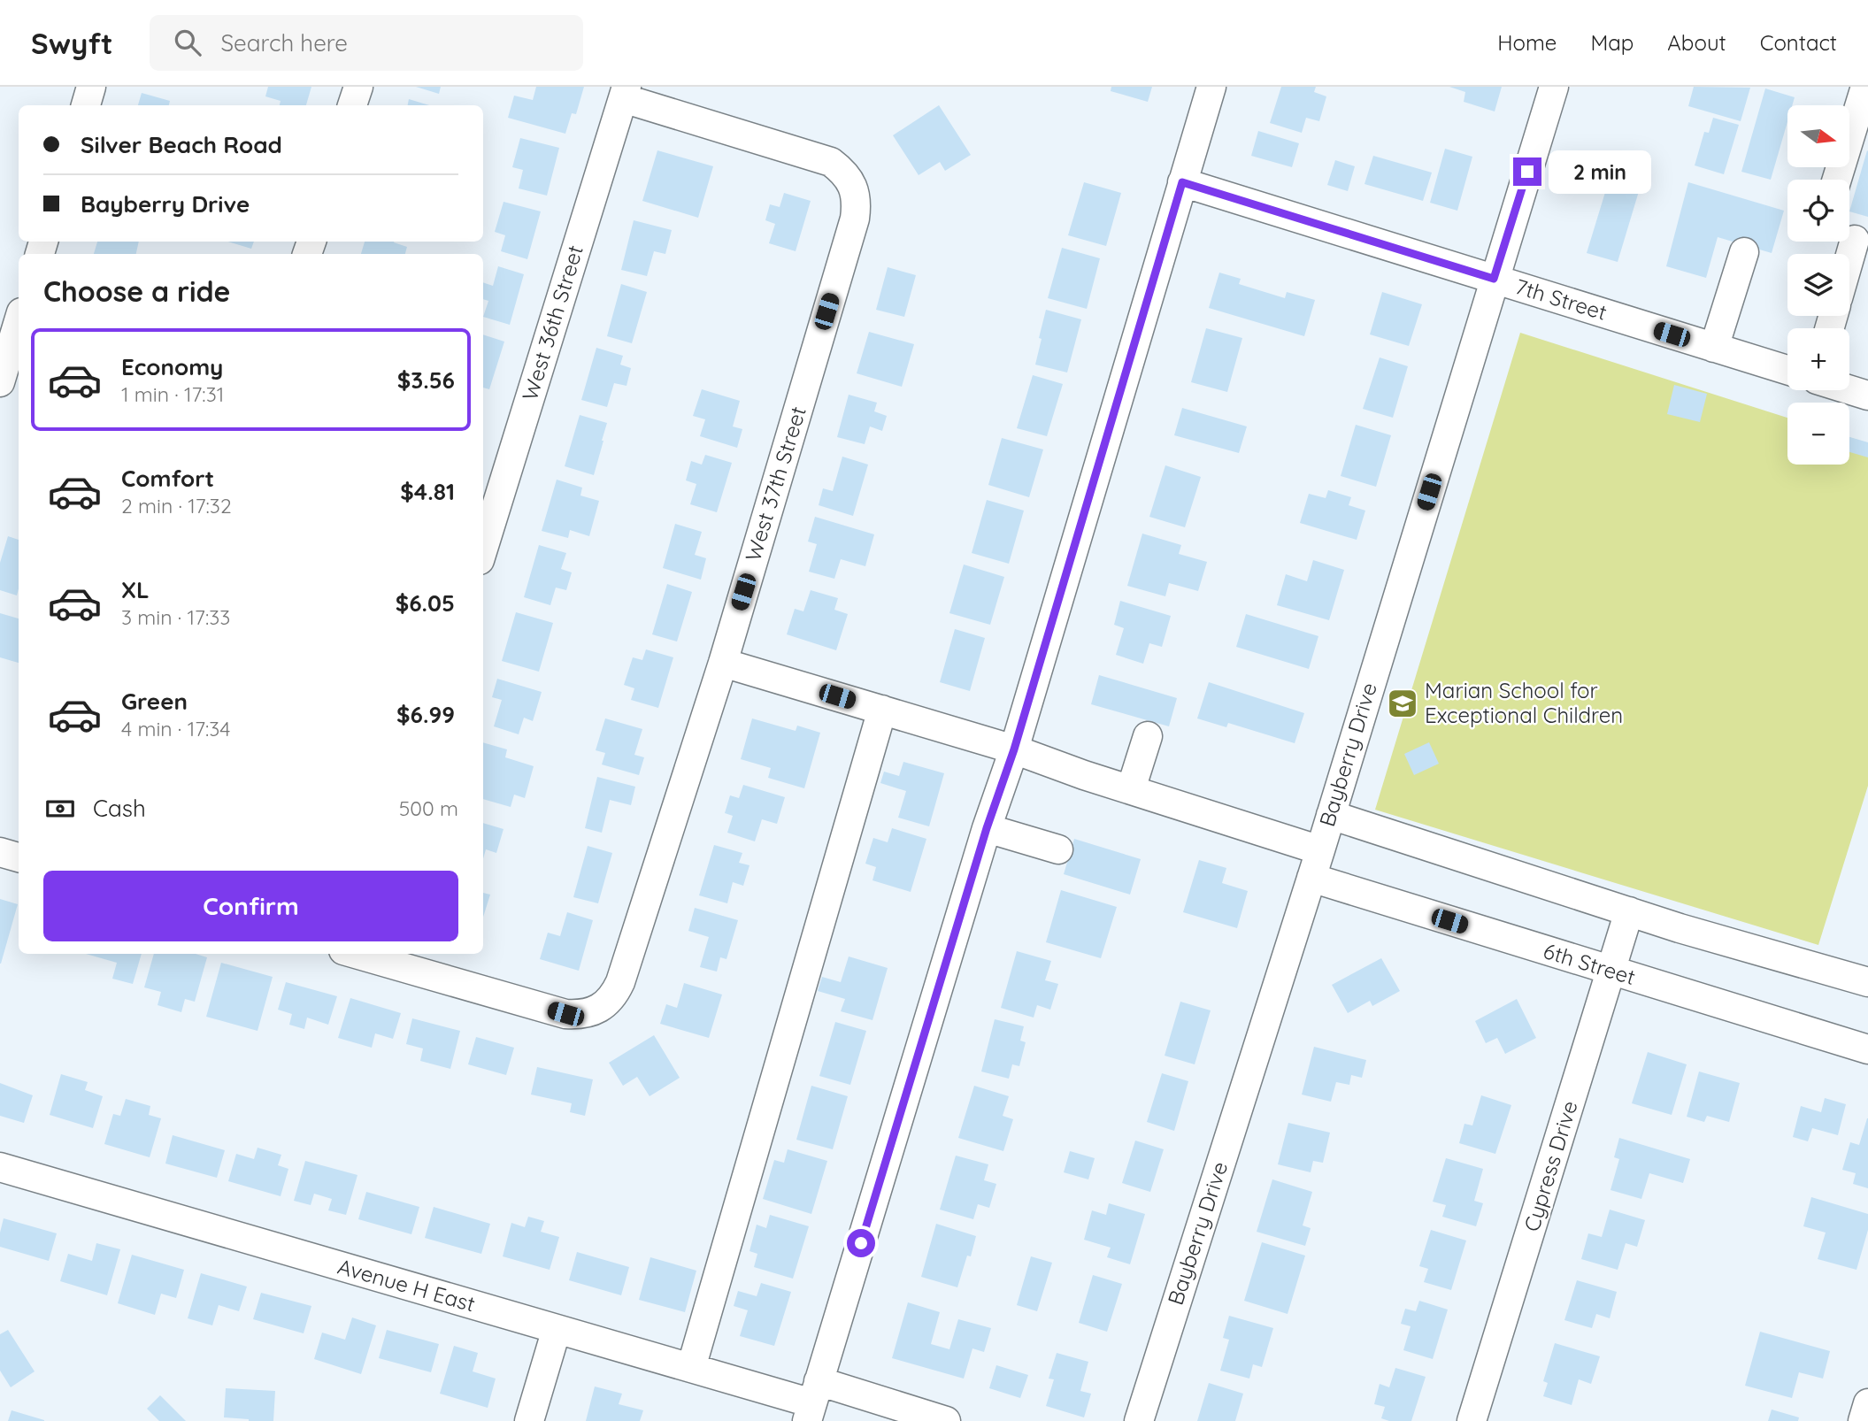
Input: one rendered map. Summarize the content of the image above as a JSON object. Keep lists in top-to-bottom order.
{
  "streets": {
    "street": [
      "7th Street",
      "West 36th Street",
      "West 37th Street",
      "Bayberry Drive",
      "6th Street",
      "Cypress Drive",
      "Avenue H East"
    ]
  },
  "crossings": [
    ["7th Street", "Bayberry Drive"],
    ["West 36th Street", "West 37th Street"],
    ["Bayberry Drive", "6th Street"],
    ["6th Street", "Cypress Drive"]
  ],
  "places": {
    "school or university": ["Marian School for Exceptional Children"]
  },
  "north": "right",
  "page": {
    "header": "Swyft",
    "search": "Search here",
    "nav": [
      "Home",
      "Map",
      "About",
      "Contact"
    ],
    "map_buttons": ["+", "−"],
    "banner": ["Silver Beach Road", "Bayberry Drive"],
    "bubble": "2 min",
    "heading": "Choose a ride",
    "list": [
      {
        "name": "Economy",
        "note": "1 min · 17:31",
        "value": "$3.56"
      },
      {
        "name": "Comfort",
        "note": "2 min · 17:32",
        "value": "$4.81"
      },
      {
        "name": "XL",
        "note": "3 min · 17:33",
        "value": "$6.05"
      },
      {
        "name": "Green",
        "note": "4 min · 17:34",
        "value": "$6.99"
      }
    ],
    "pay": ["Cash", "500 m"],
    "buttons": "Confirm"
  }
}
